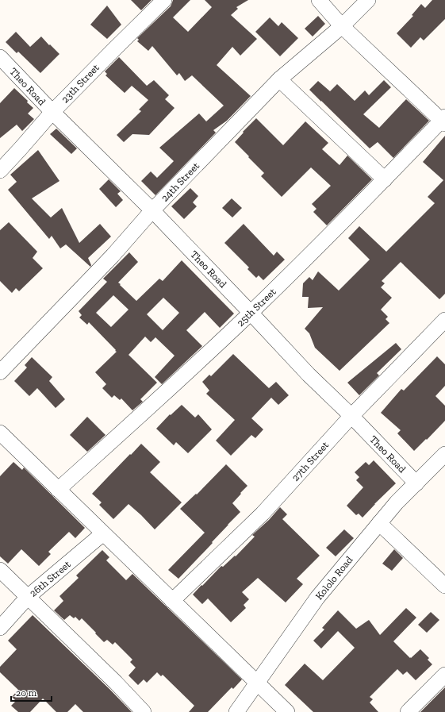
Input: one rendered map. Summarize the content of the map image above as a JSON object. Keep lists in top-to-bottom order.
{
  "streets": {
    "street": [
      "23th Street",
      "Theo Road",
      "24th Street",
      "25th Street",
      "27th Street",
      "Kololo Road",
      "26th Street"
    ]
  },
  "crossings": [
    ["23th Street", "Theo Road"],
    ["Theo Road", "24th Street"],
    ["Theo Road", "25th Street"],
    ["Theo Road", "27th Street"],
    ["Theo Road", "Kololo Road"]
  ],
  "scale_bar": "20 m"
}
